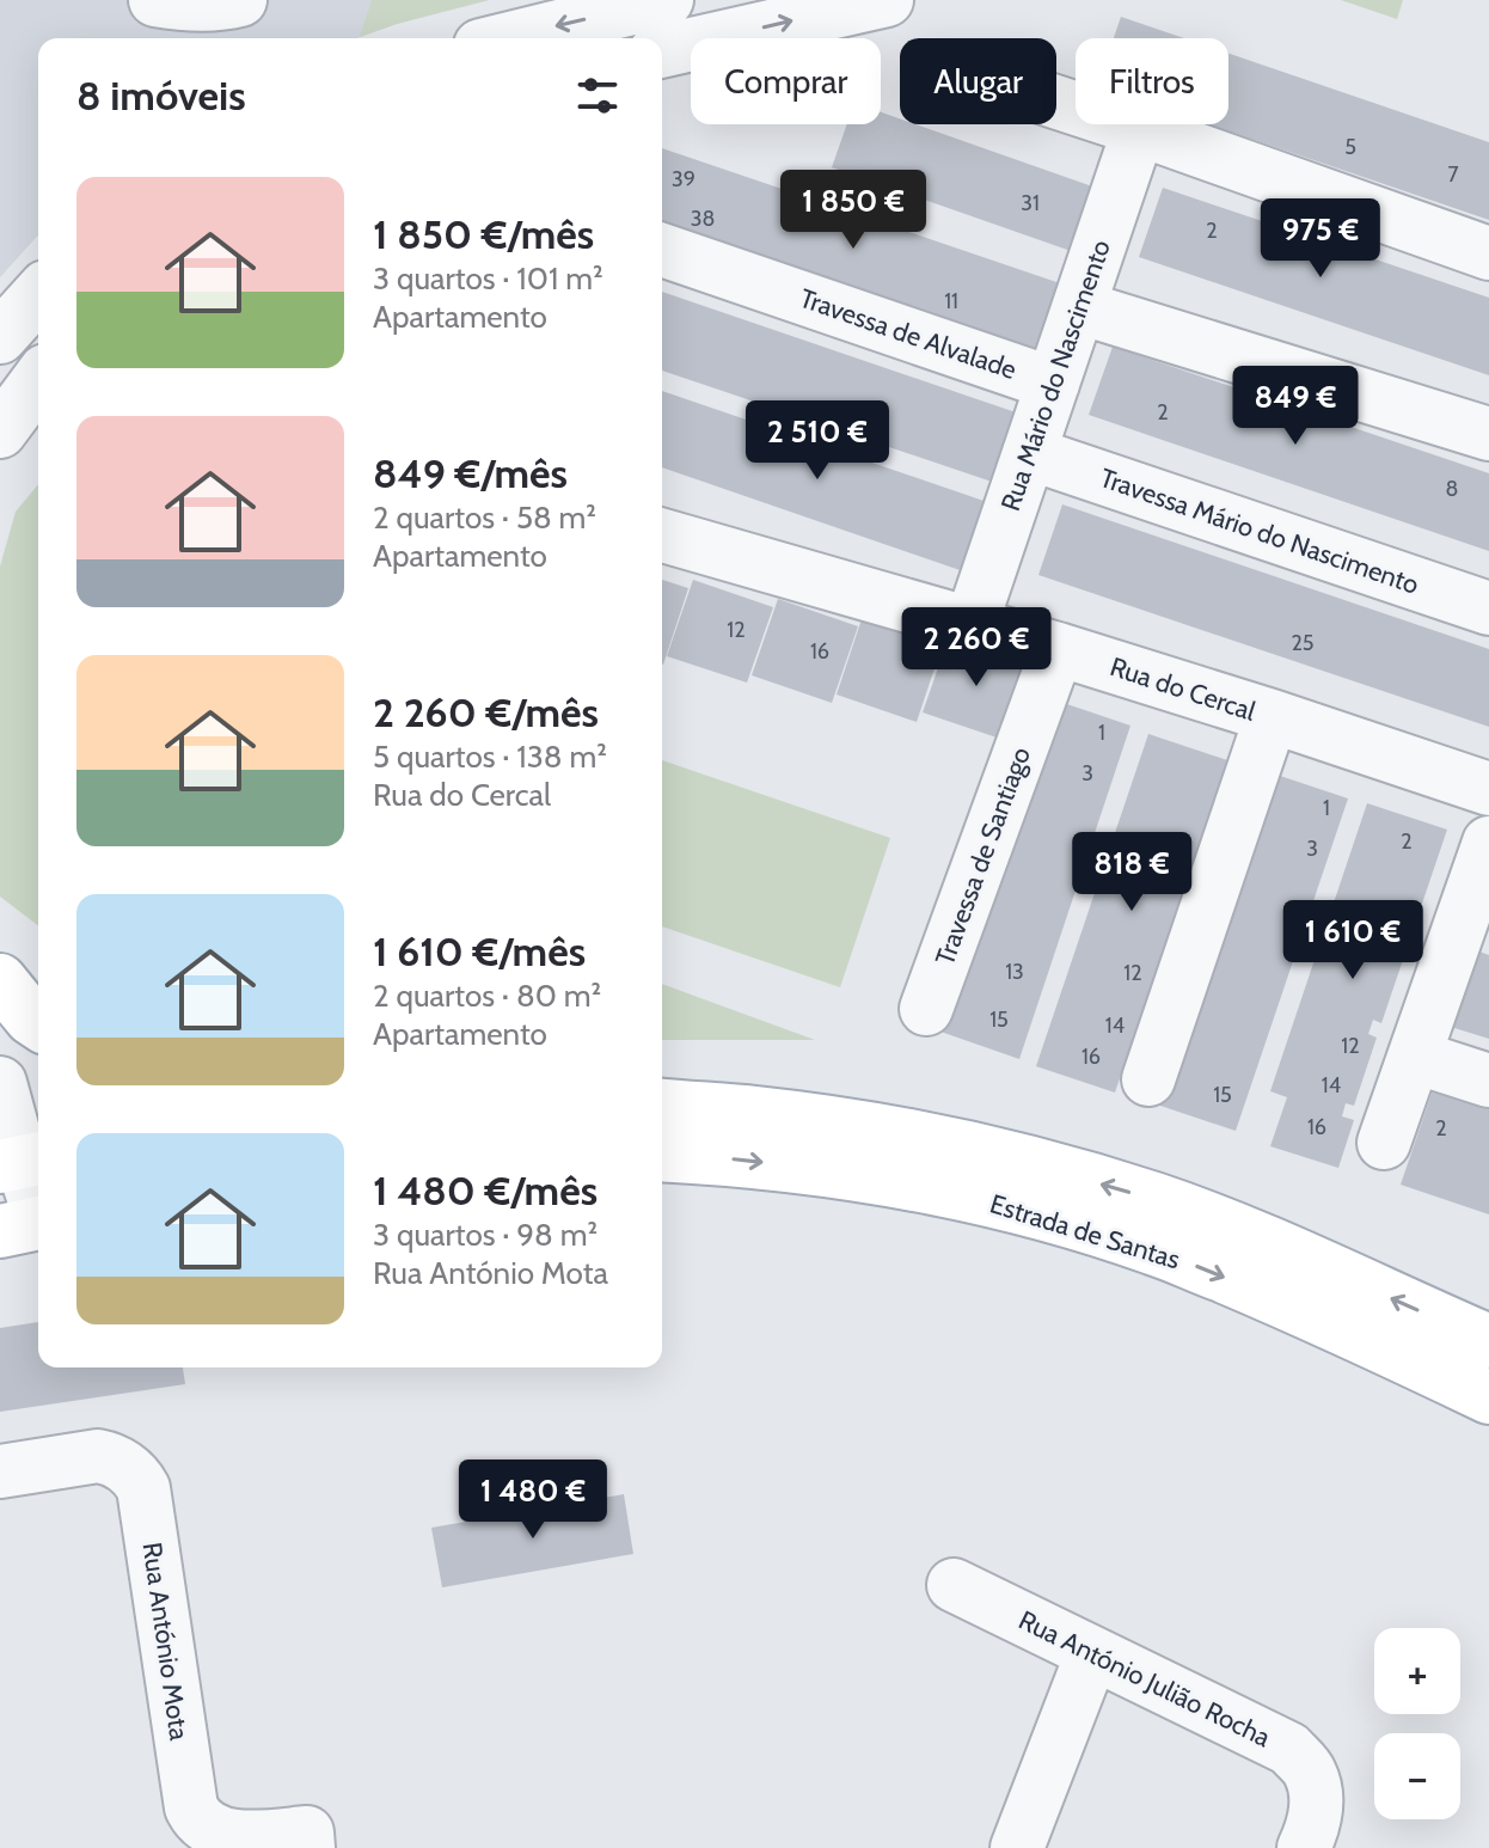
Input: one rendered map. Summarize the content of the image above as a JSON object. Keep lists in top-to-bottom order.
{
  "streets": {
    "main road": ["Estrada de Santas"],
    "street": [
      "Travessa de Alvalade",
      "Rua Mário do Nascimento",
      "Travessa Mário do Nascimento",
      "Rua do Cercal",
      "Travessa de Santiago",
      "Rua António Mota",
      "Rua António Julião Rocha"
    ]
  },
  "crossings": [
    ["Travessa de Alvalade", "Rua Mário do Nascimento"],
    ["Rua Mário do Nascimento", "Travessa Mário do Nascimento"],
    ["Rua Mário do Nascimento", "Rua do Cercal"],
    ["Rua do Cercal", "Travessa de Santiago"]
  ],
  "house_numbers": [
    "5",
    "7",
    "39",
    "31",
    "38",
    "2",
    "11",
    "2",
    "8",
    "12",
    "25",
    "16",
    "1",
    "3",
    "1",
    "2",
    "3",
    "13",
    "12",
    "15",
    "14",
    "12",
    "16",
    "14",
    "15",
    "16",
    "2"
  ],
  "page": {
    "chip": ["Comprar", "Alugar", "Filtros"],
    "heading": "8 imóveis",
    "list": [
      {
        "name": "1 850 €/mês",
        "note": "3 quartos · 101 m² · Apartamento"
      },
      {
        "name": "849 €/mês",
        "note": "2 quartos · 58 m² · Apartamento"
      },
      {
        "name": "2 260 €/mês",
        "note": "5 quartos · 138 m² · Rua do Cercal"
      },
      {
        "name": "1 610 €/mês",
        "note": "2 quartos · 80 m² · Apartamento"
      },
      {
        "name": "1 480 €/mês",
        "note": "3 quartos · 98 m² · Rua António Mota"
      }
    ],
    "price": [
      "1 850 €",
      "975 €",
      "849 €",
      "2 510 €",
      "2 260 €",
      "818 €",
      "1 610 €",
      "1 480 €"
    ],
    "map_buttons": ["+", "−"]
  }
}
